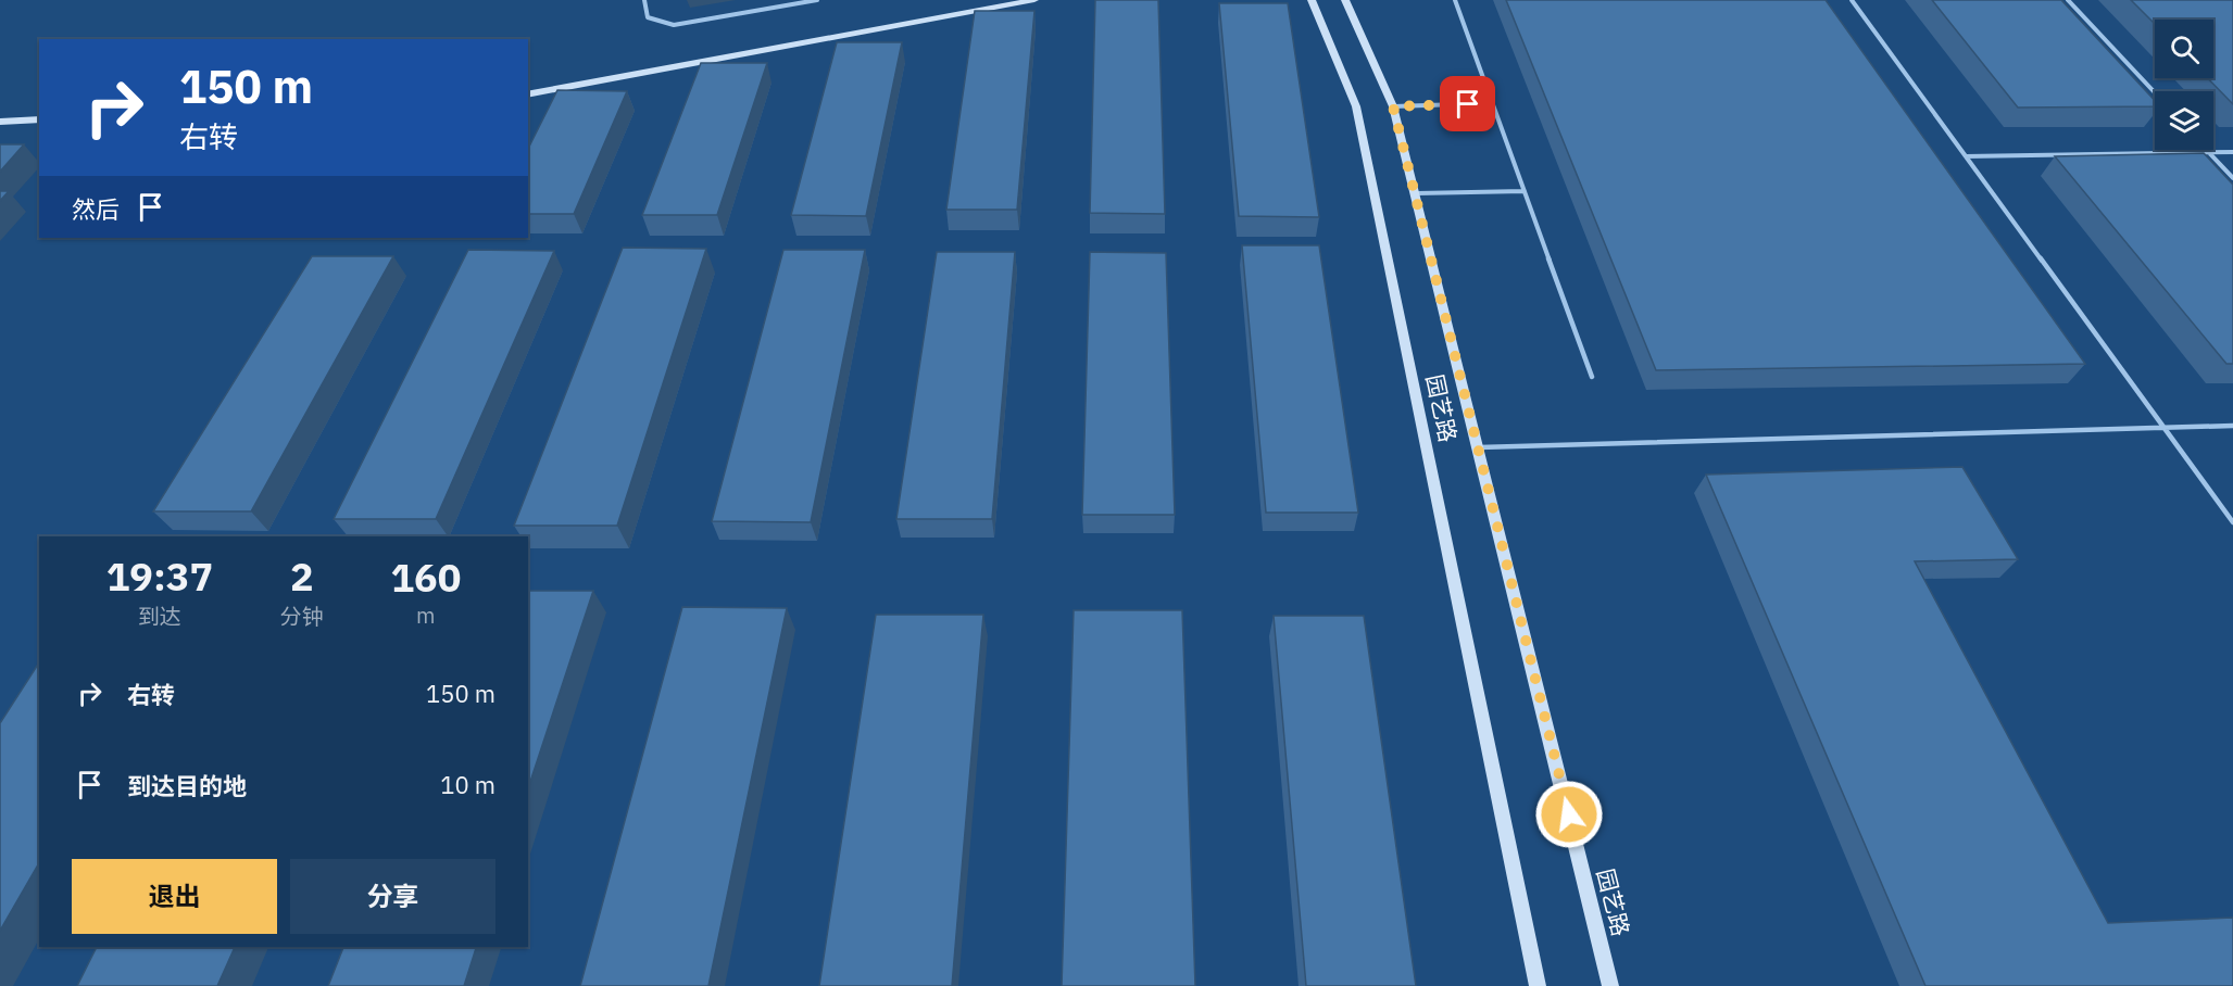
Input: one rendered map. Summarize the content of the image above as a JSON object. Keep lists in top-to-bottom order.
{
  "streets": {
    "street": ["园艺路"]
  },
  "page": {
    "turn": ["150 m", "右转"],
    "then": "然后",
    "eta": [
      "19:37",
      "到达",
      "2",
      "分钟",
      "160",
      "m"
    ],
    "list": [
      {
        "name": "右转",
        "value": "150 m"
      },
      {
        "name": "到达目的地",
        "value": "10 m"
      }
    ],
    "buttons": ["退出", "分享"]
  }
}
